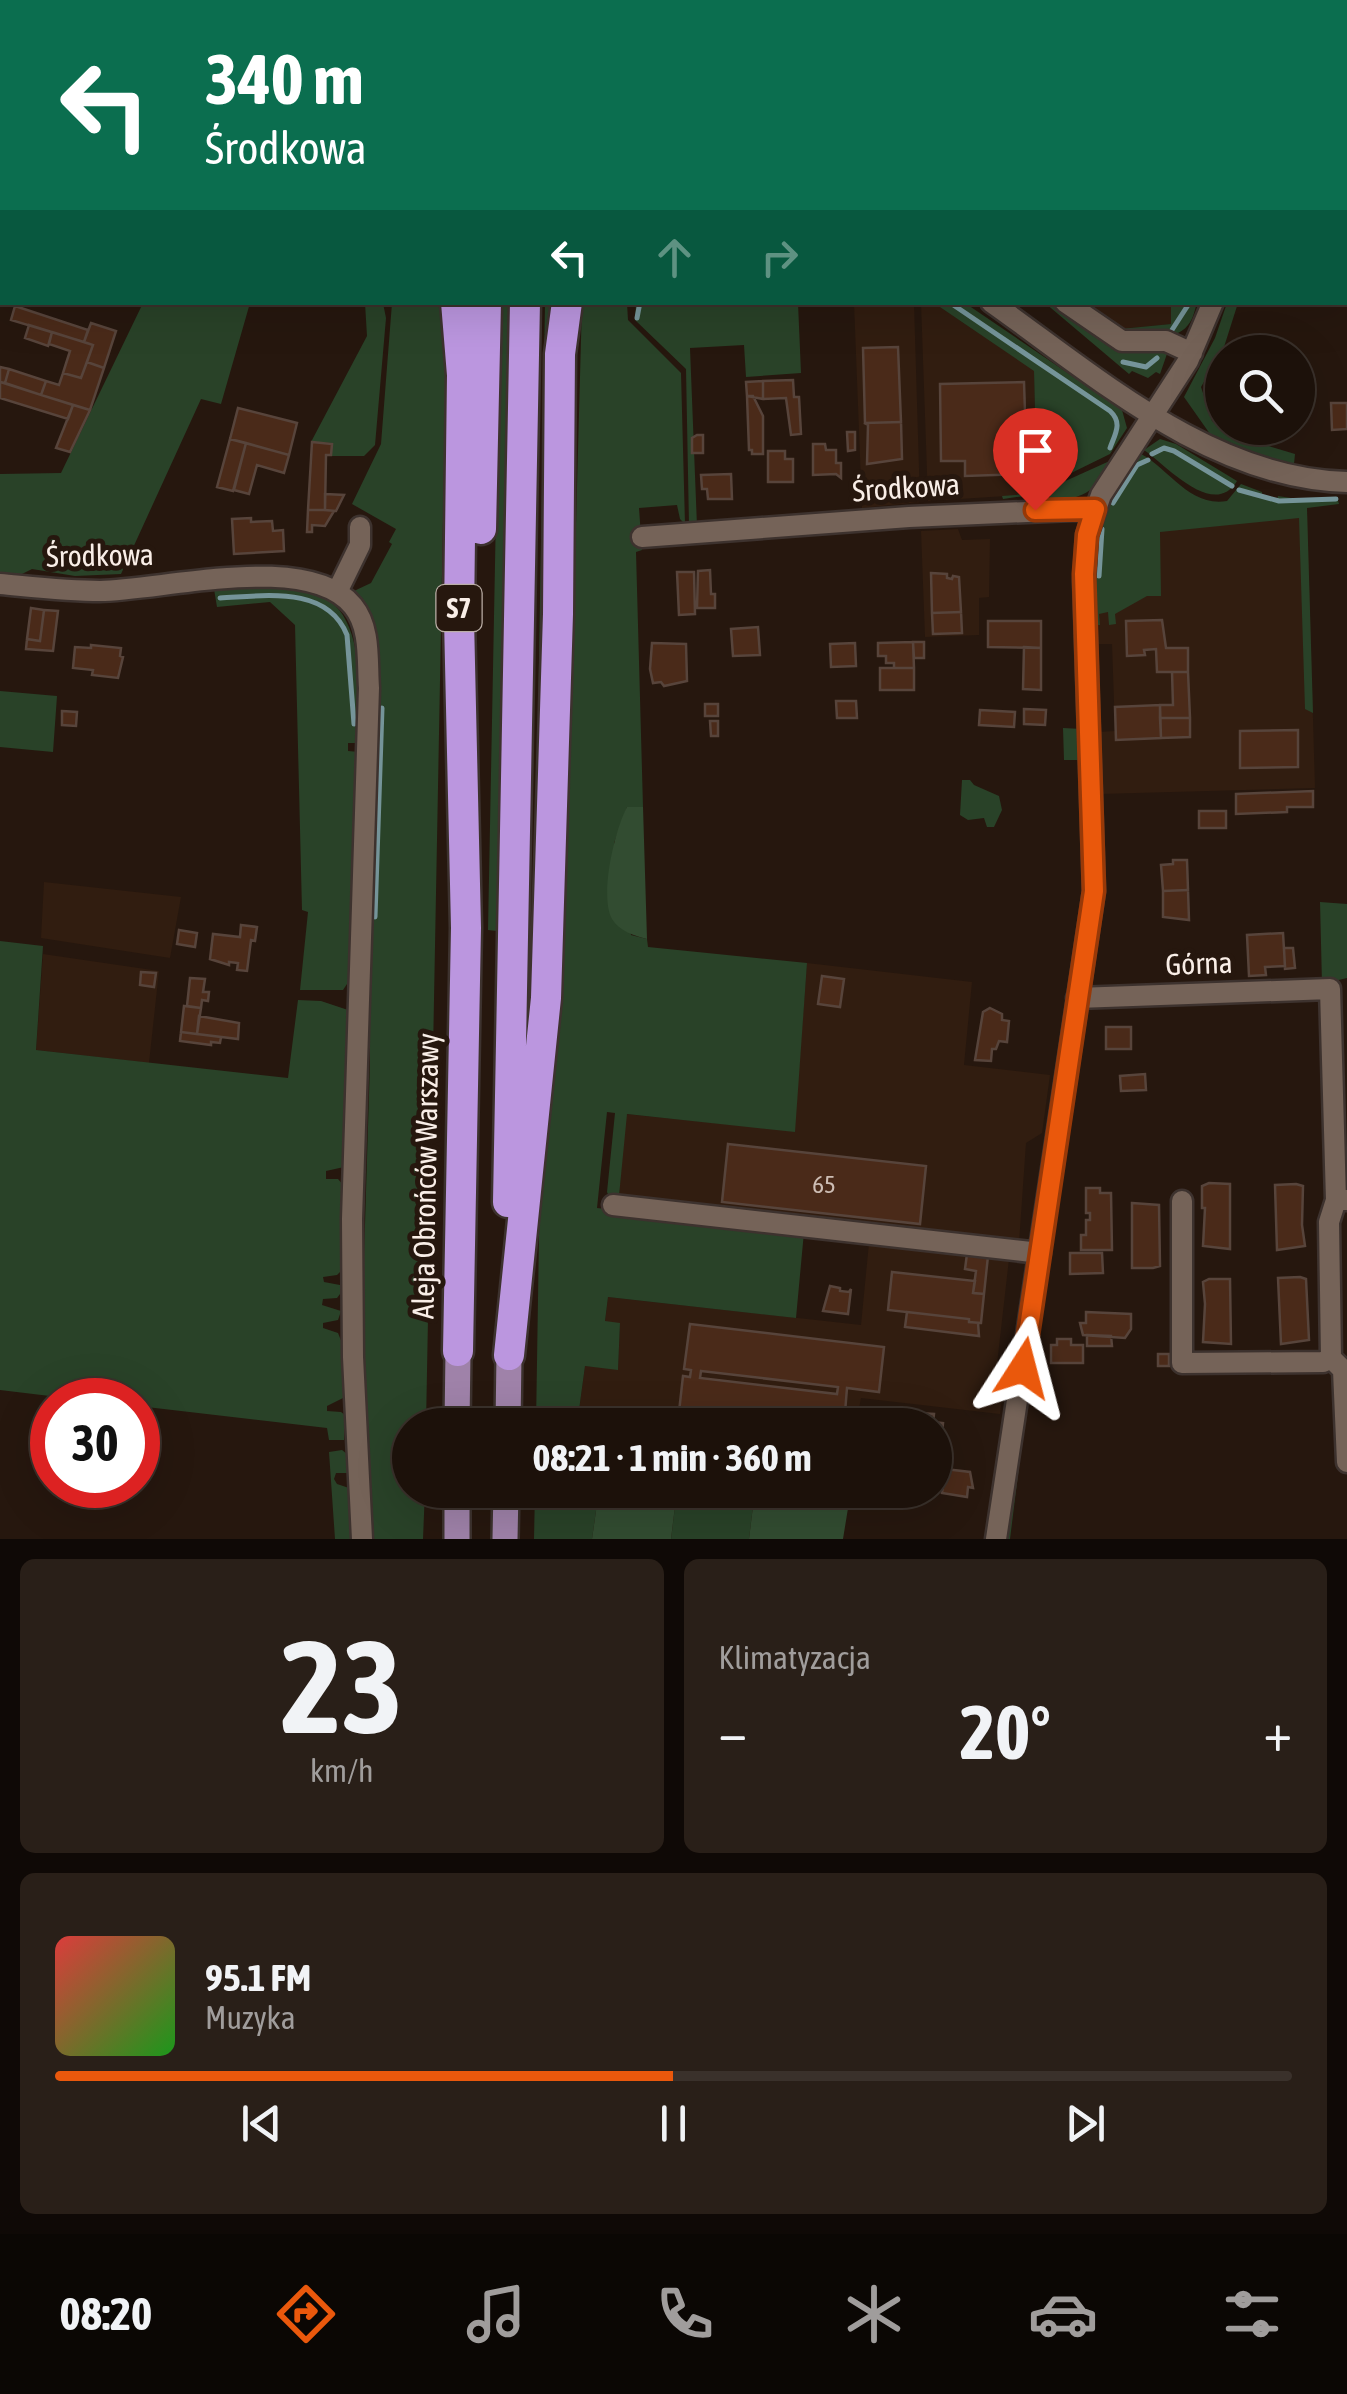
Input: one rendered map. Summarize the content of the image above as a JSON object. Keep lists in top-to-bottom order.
{
  "streets": {
    "highway": ["S7", "Aleja Obrońców Warszawy"],
    "street": ["Środkowa", "Górna"]
  },
  "crossings": [
    ["S7", "Aleja Obrońców Warszawy"]
  ],
  "house_numbers": ["65"],
  "page": {
    "turn": ["340 m", "Środkowa"],
    "limit": "30",
    "trip": "08:21 · 1 min · 360 m",
    "tile": [
      ["23", "km/h"],
      "Klimatyzacja"
    ],
    "heat": ["−", "20°", "+"],
    "song": ["95.1 FM", "Muzyka"],
    "tabs": "08:20"
  }
}
